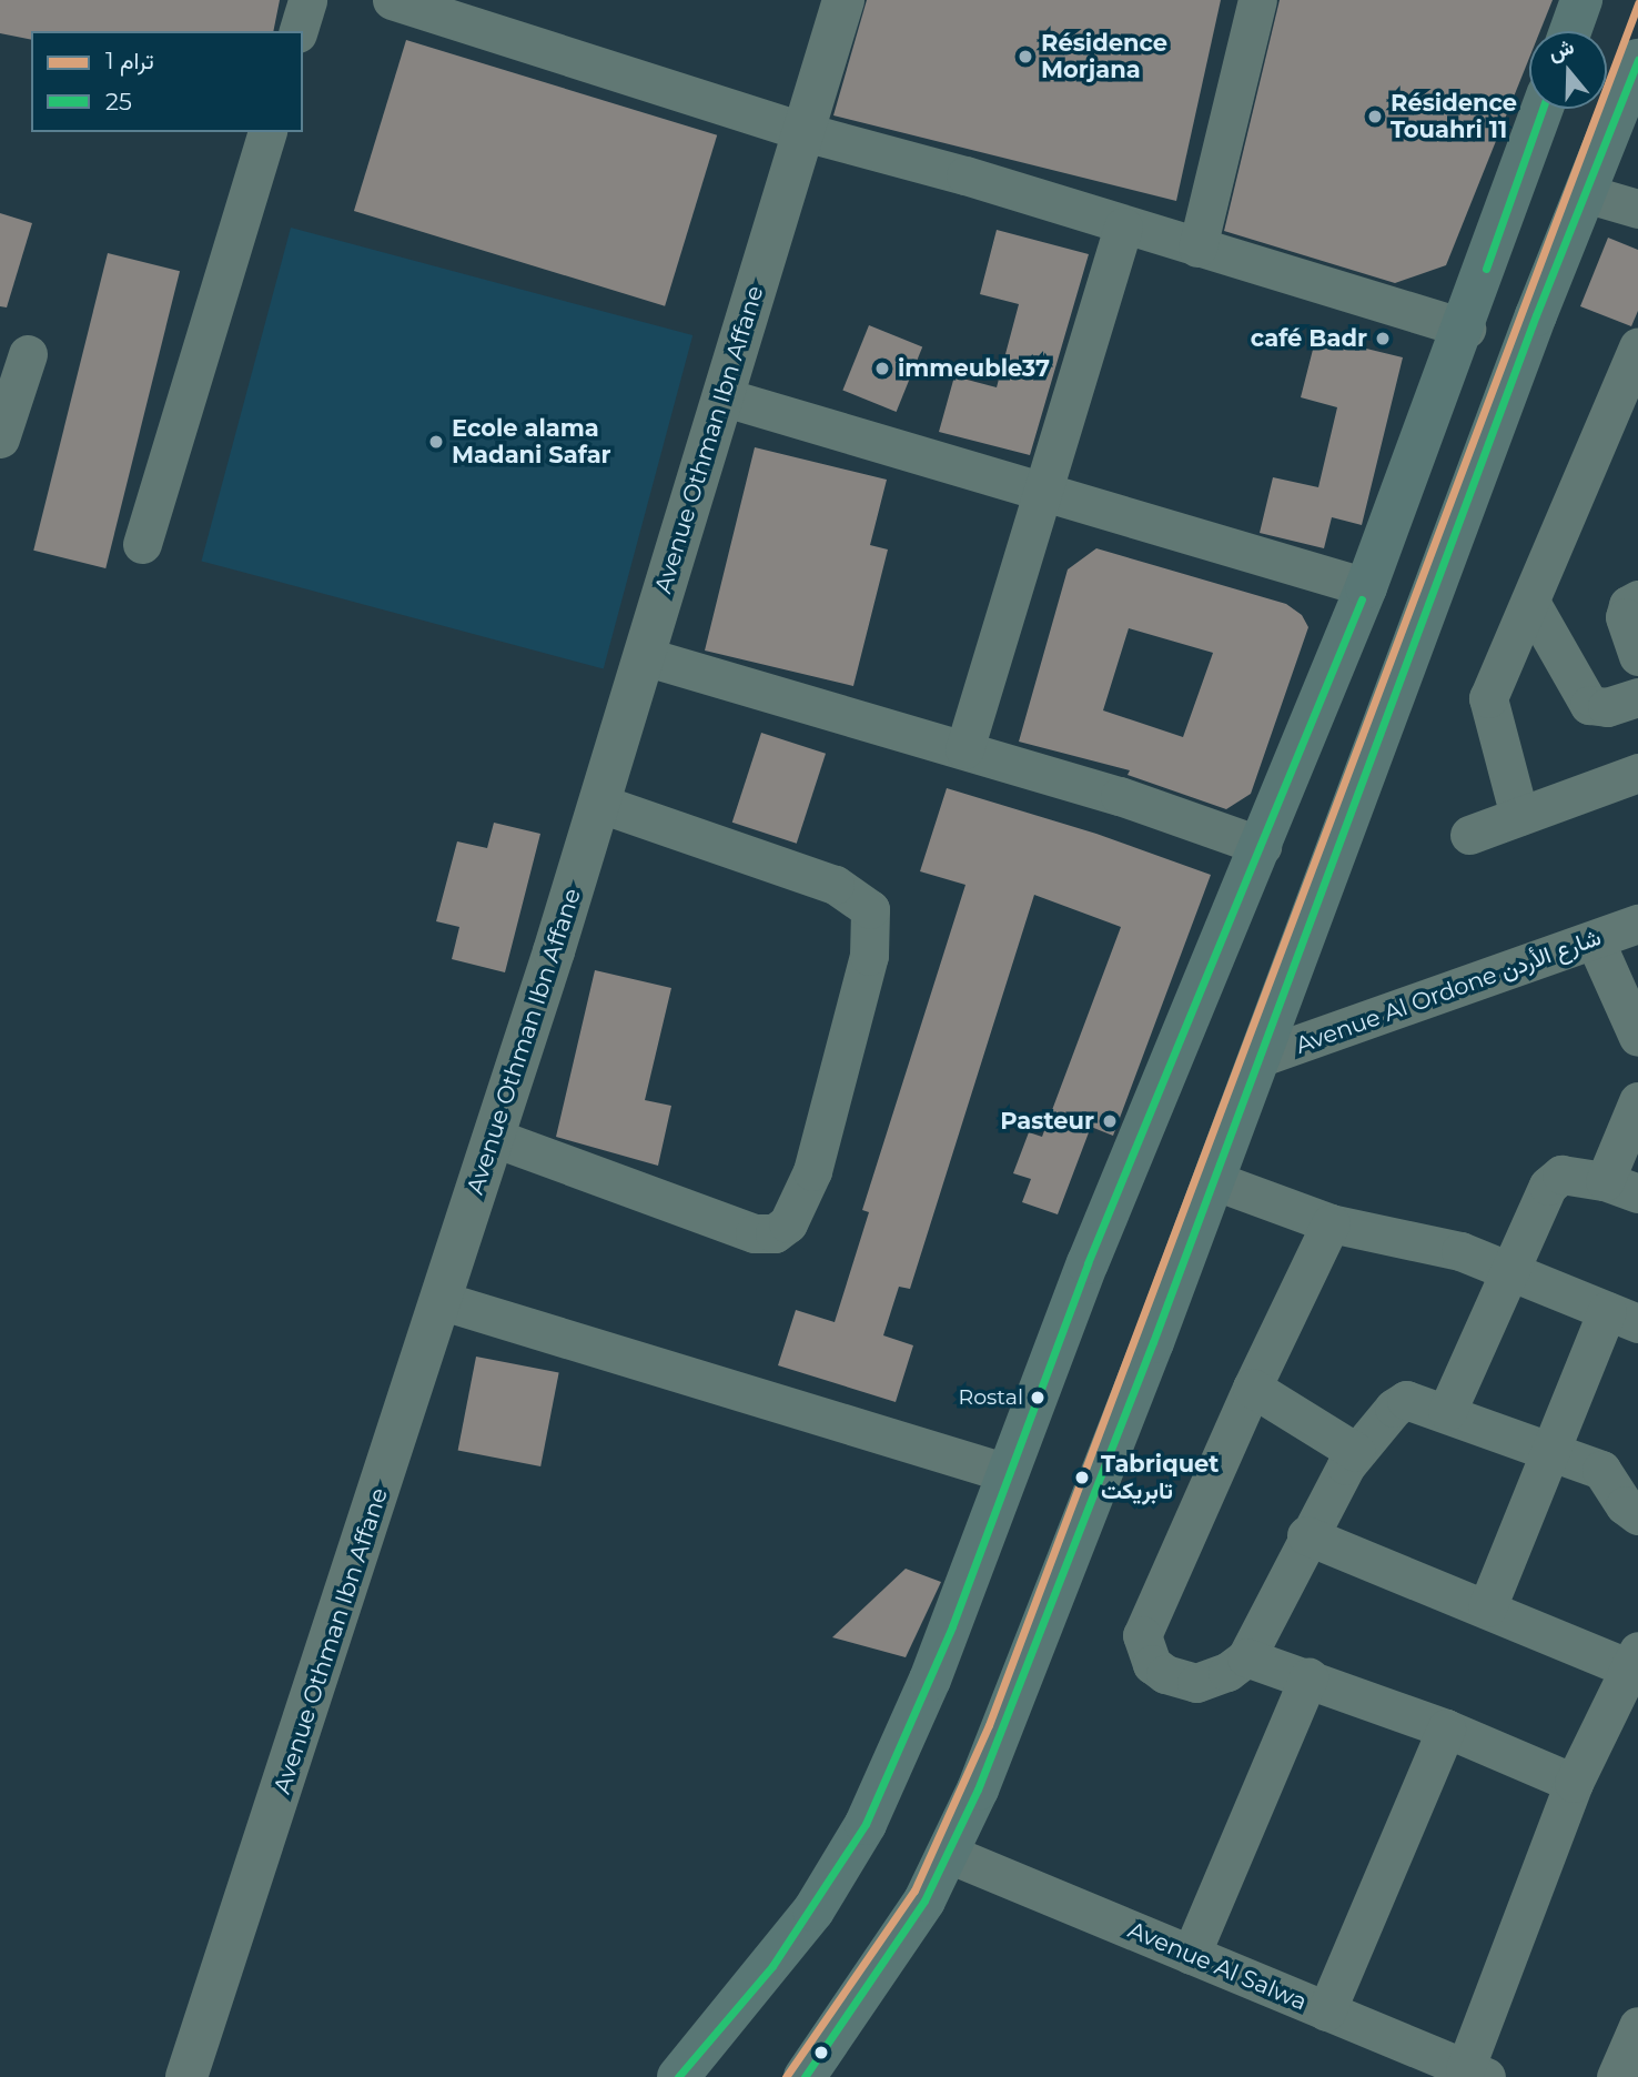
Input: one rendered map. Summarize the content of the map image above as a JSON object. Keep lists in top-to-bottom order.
{
  "streets": {
    "street": ["Avenue Othman Ibn Affane", "Avenue Al Ordone شارع الأردن", "Avenue Al Salwa"]
  },
  "places": [
    "Résidence Morjana",
    "Résidence Touahri 11",
    "café Badr",
    "immeuble37",
    "Ecole alama Madani Safar",
    "Pasteur",
    "Rostal",
    "Tabriquet تابريكت"
  ],
  "lines": ["tram line 1", "transit line 25"],
  "legend": ["ترام 1", "25"],
  "north": "top"
}
